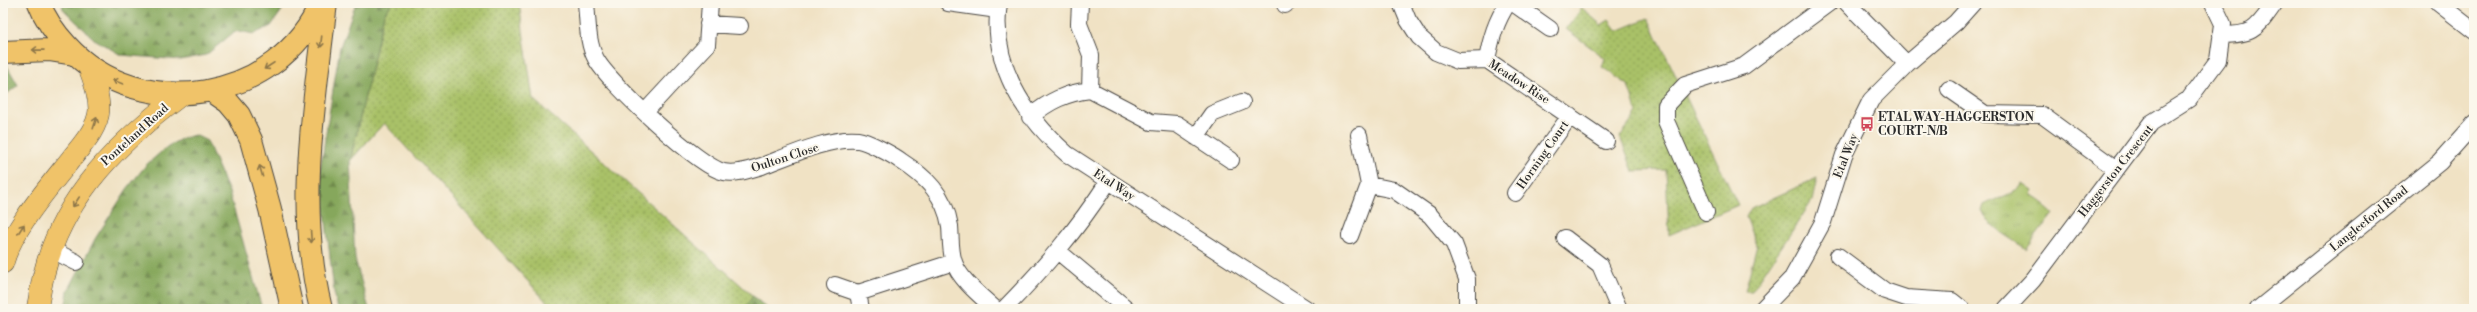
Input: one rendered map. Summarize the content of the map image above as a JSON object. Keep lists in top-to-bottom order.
{
  "streets": {
    "main road": ["Ponteland Road"],
    "street": [
      "Meadow Rise",
      "Horning Court",
      "Etal Way",
      "Oulton Close",
      "Haggerston Crescent",
      "Langleeford Road"
    ]
  },
  "crossings": [
    ["Meadow Rise", "Horning Court"]
  ],
  "one_way": ["Ponteland Road"],
  "places": {
    "bus stop": ["ETAL WAY-HAGGERSTON COURT-N/B"]
  }
}
